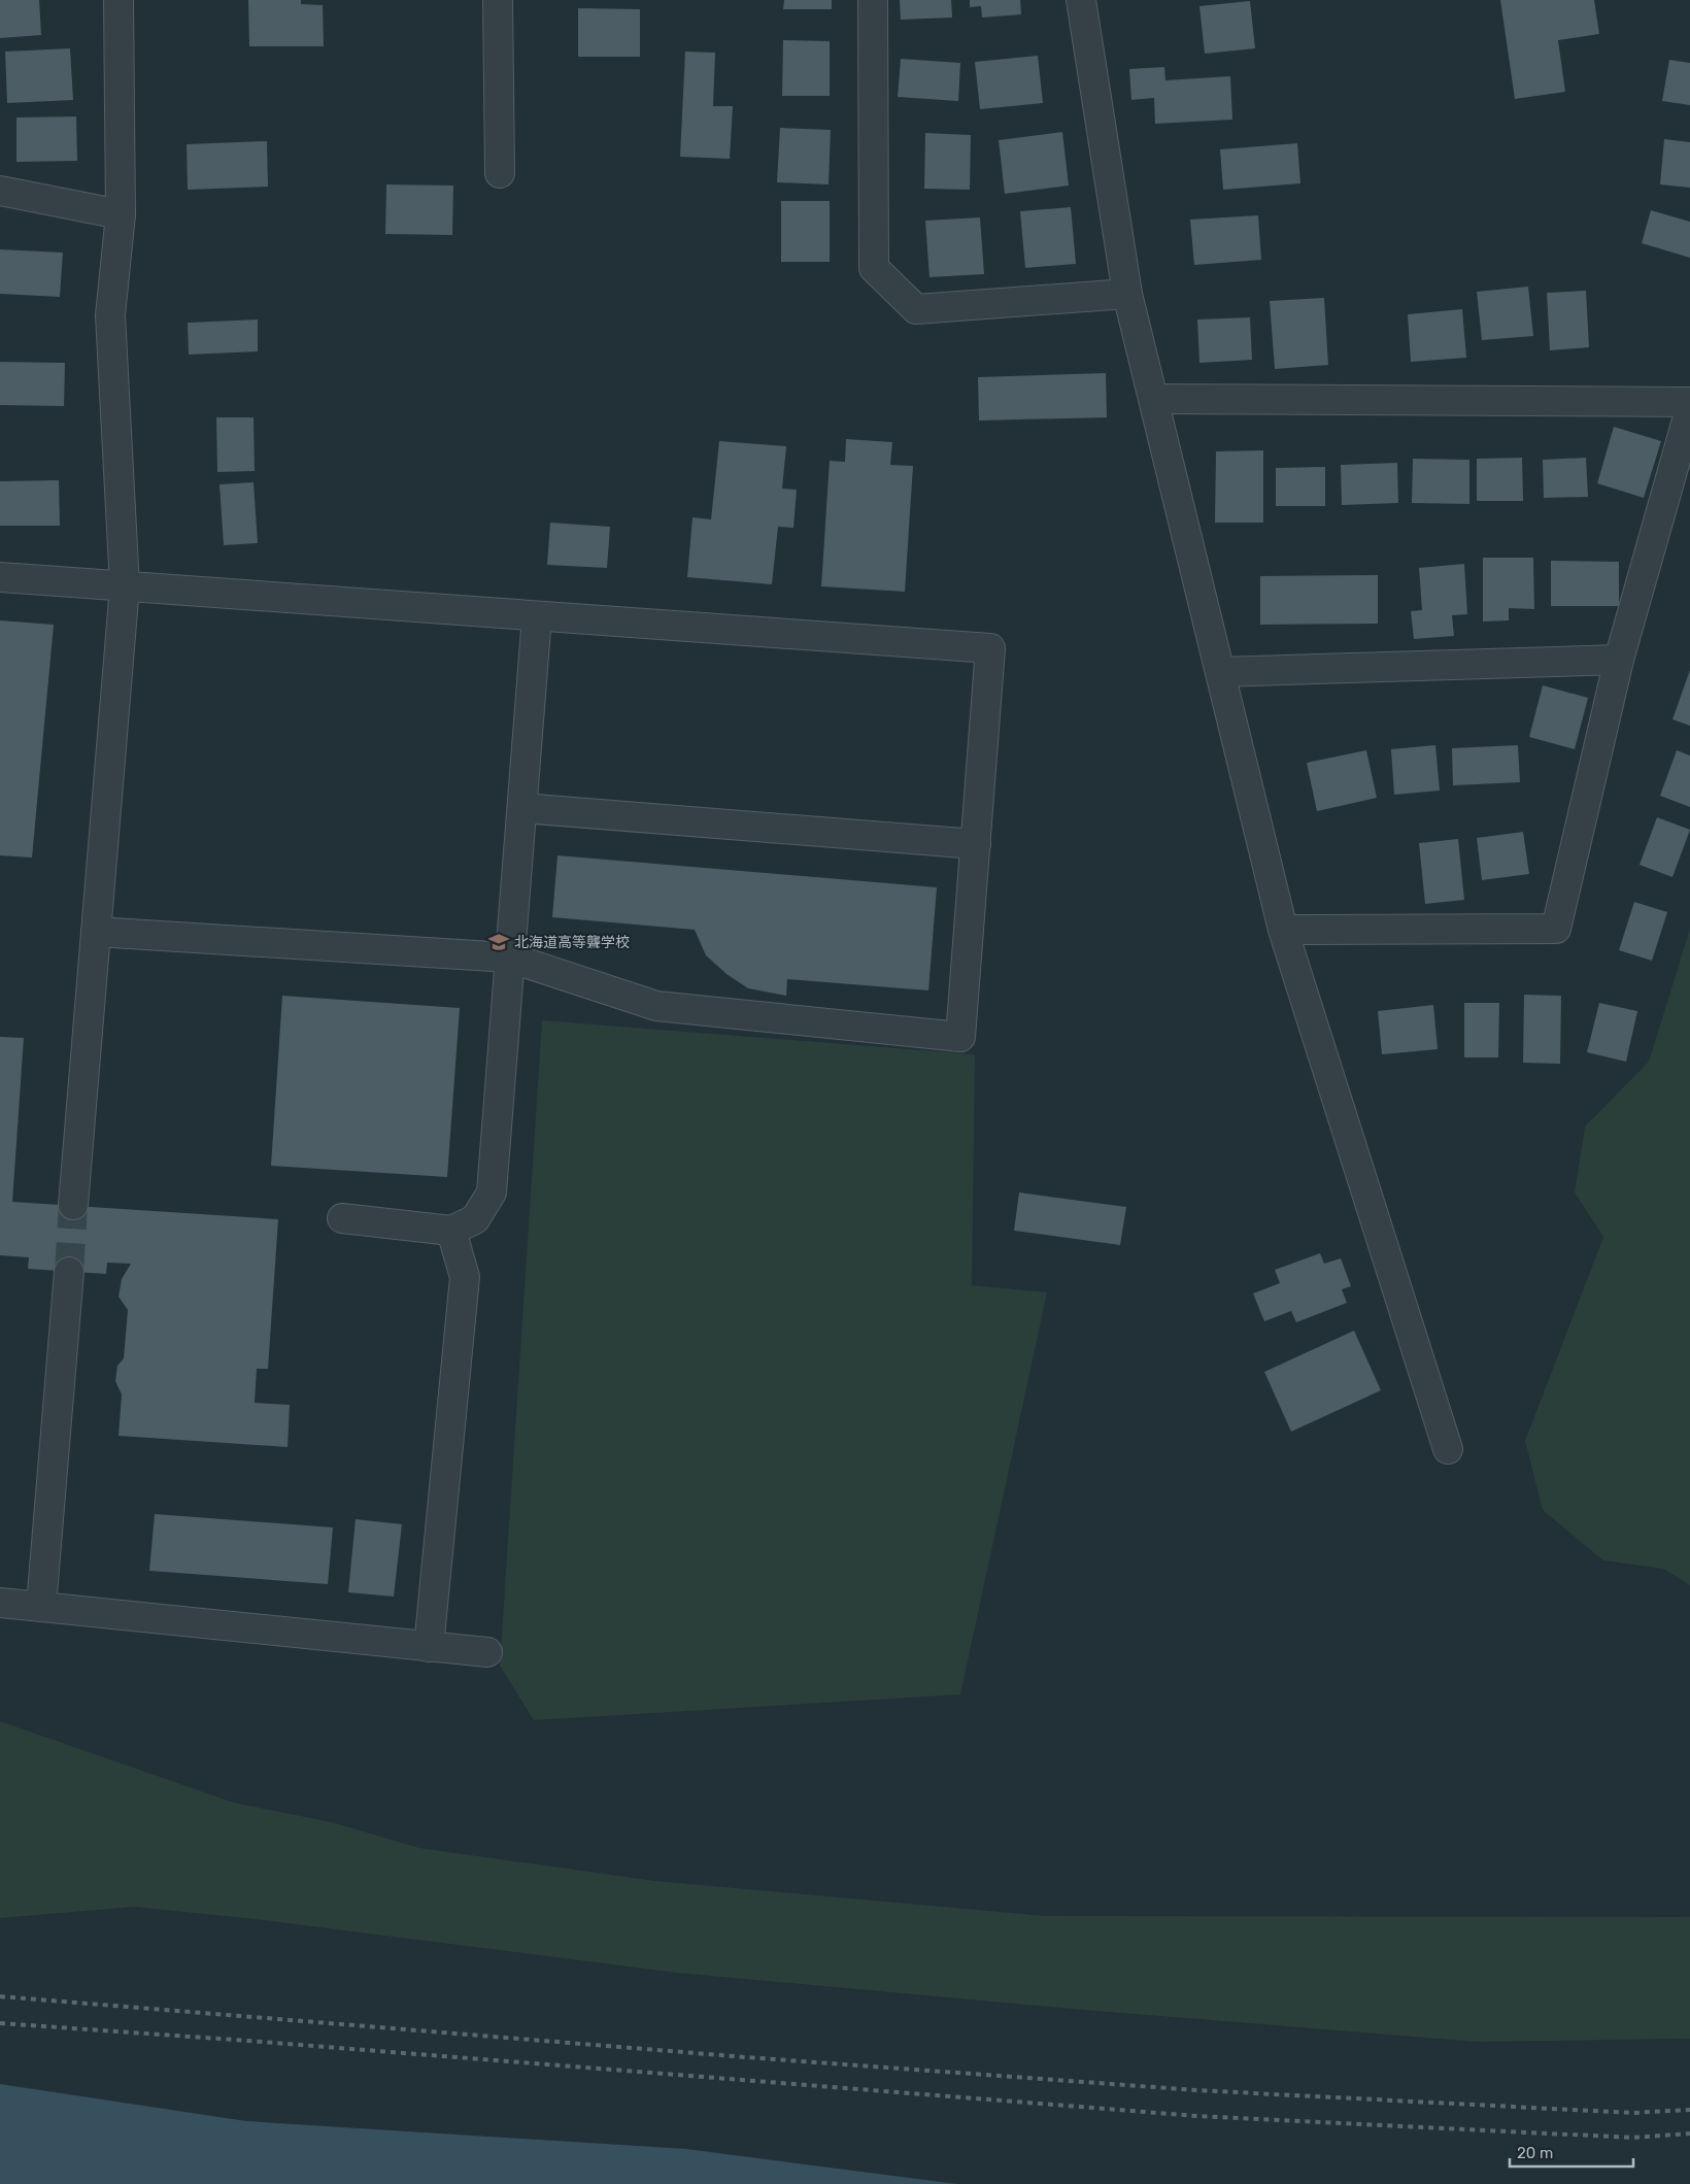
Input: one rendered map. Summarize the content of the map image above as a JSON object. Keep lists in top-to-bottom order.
{
  "places": {
    "school or university": ["北海道高等聾学校"]
  },
  "scale_bar": "20 m"
}
